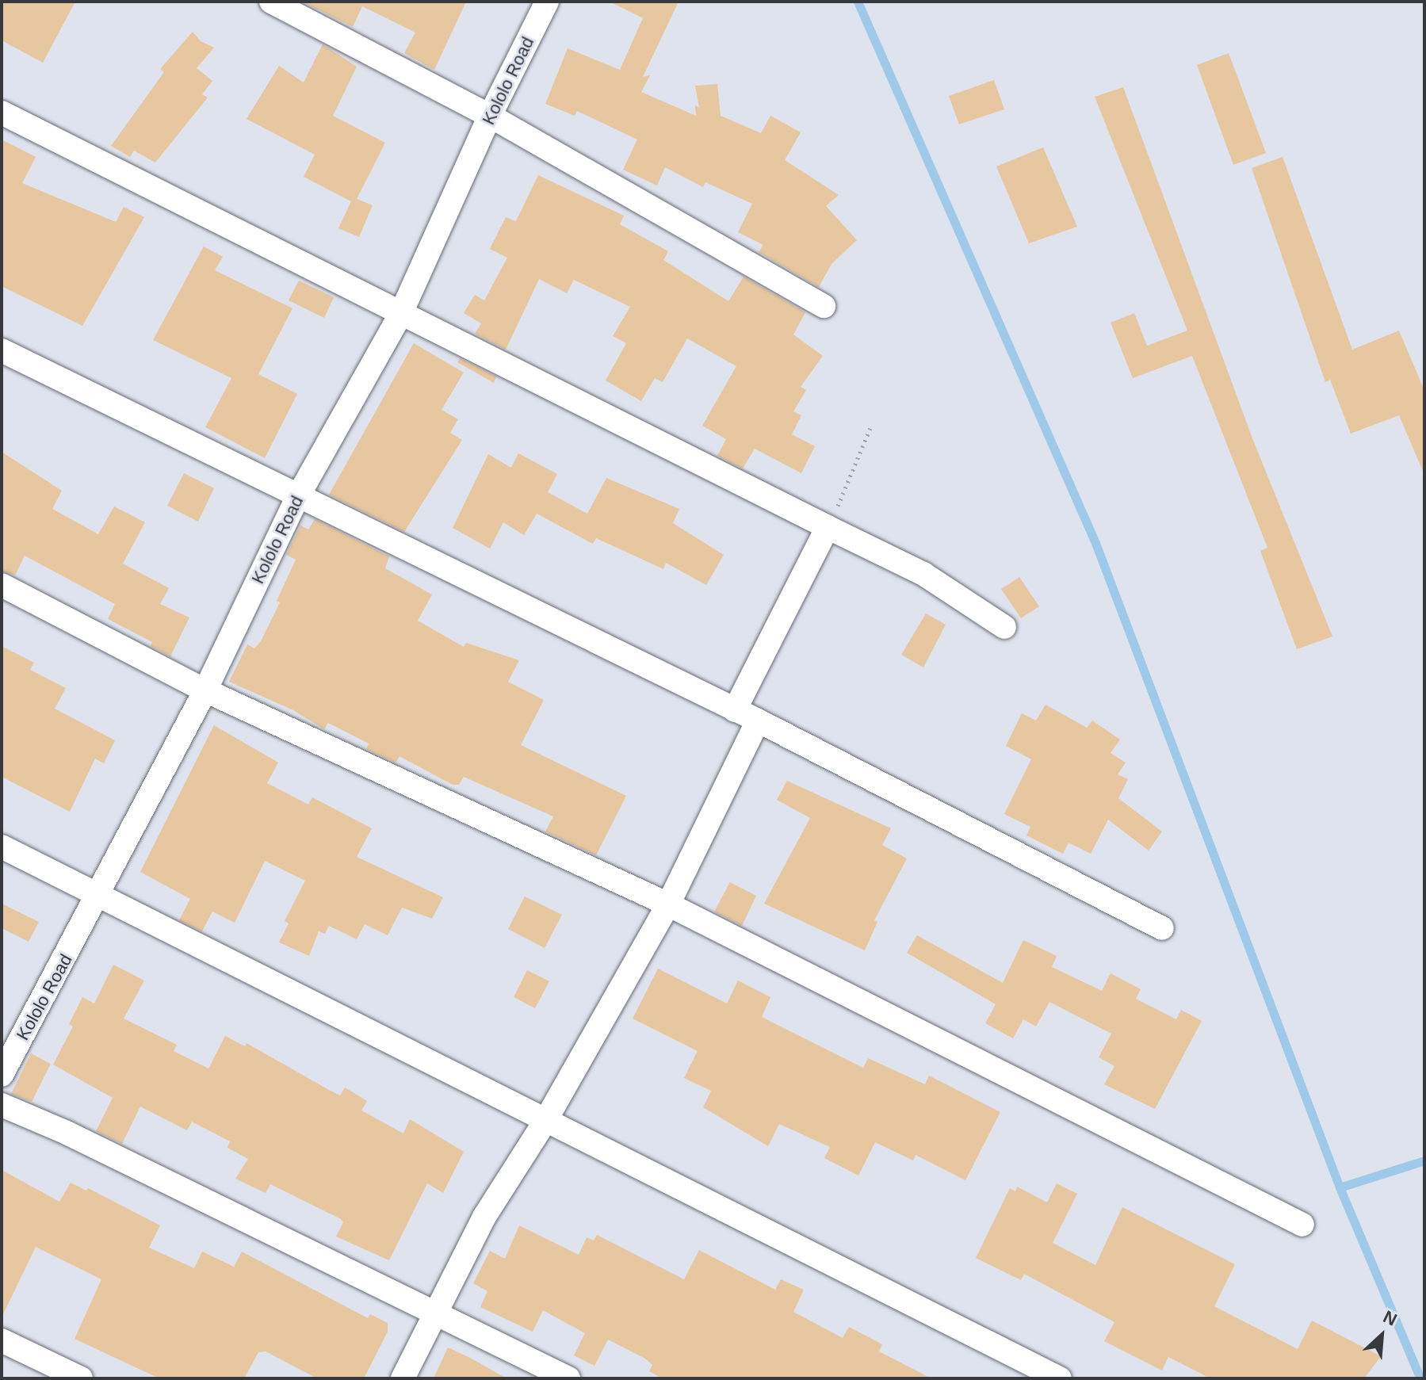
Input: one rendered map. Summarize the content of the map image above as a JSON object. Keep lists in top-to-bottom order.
{
  "streets": {
    "street": ["Kololo Road"]
  },
  "north": "top right"
}
